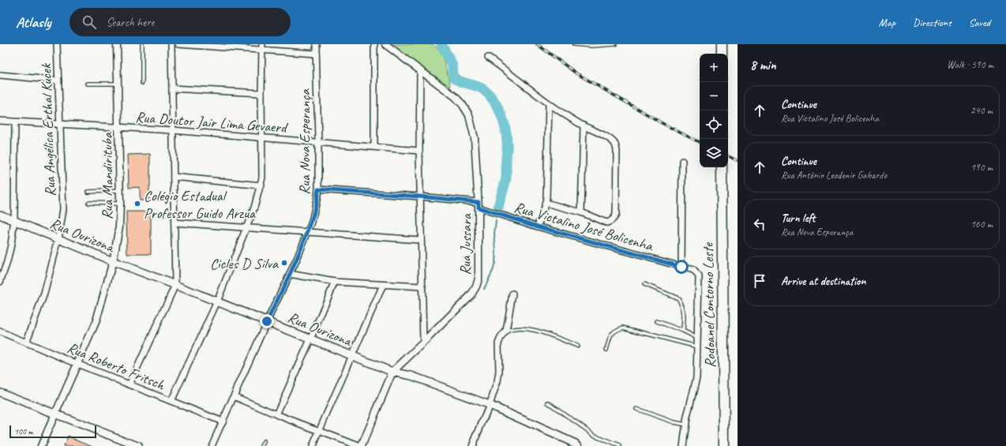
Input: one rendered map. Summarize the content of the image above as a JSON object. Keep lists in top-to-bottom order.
{
  "streets": {
    "highway": ["Rodoanel Contorno Leste"],
    "main road": ["Rua Ourizona"],
    "street": [
      "Rua Doutor Jair Lima Gevaerd",
      "Rua Angélica Erthal Kucek",
      "Rua Nova Esperança",
      "Rua Mandirituba",
      "Rua Victalino José Bolicenha",
      "Rua Jussara",
      "Rua Roberto Fritsch"
    ]
  },
  "crossings": [
    ["Rua Doutor Jair Lima Gevaerd", "Rua Angélica Erthal Kucek"],
    ["Rua Doutor Jair Lima Gevaerd", "Rua Nova Esperança"],
    ["Rua Doutor Jair Lima Gevaerd", "Rua Mandirituba"],
    ["Rua Angélica Erthal Kucek", "Rua Ourizona"],
    ["Rua Angélica Erthal Kucek", "Rua Roberto Fritsch"],
    ["Rua Nova Esperança", "Rua Victalino José Bolicenha"],
    ["Rua Nova Esperança", "Rua Ourizona"],
    ["Rua Nova Esperança", "Rua Roberto Fritsch"],
    ["Rua Mandirituba", "Rua Ourizona"],
    ["Rua Mandirituba", "Rua Roberto Fritsch"],
    ["Rua Victalino José Bolicenha", "Rua Jussara"],
    ["Rua Ourizona", "Rua Jussara"]
  ],
  "places": ["Colégio Estadual Professor Guido Arzua", "Cicles D Silva"],
  "scale_bar": "100 m",
  "page": {
    "header": "Atlasly",
    "search": "Search here",
    "nav": ["Map", "Directions", "Saved"],
    "heading": ["8 min", "Walk · 590 m"],
    "map_buttons": ["+", "−"],
    "list": [
      ["Continue", "Rua Victalino José Bolicenha", "240 m"],
      ["Continue", "Rua Antônio Leodenir Gabardo", "190 m"],
      ["Turn left", "Rua Nova Esperança", "160 m"],
      "Arrive at destination"
    ],
    "scale": "100 m"
  }
}
